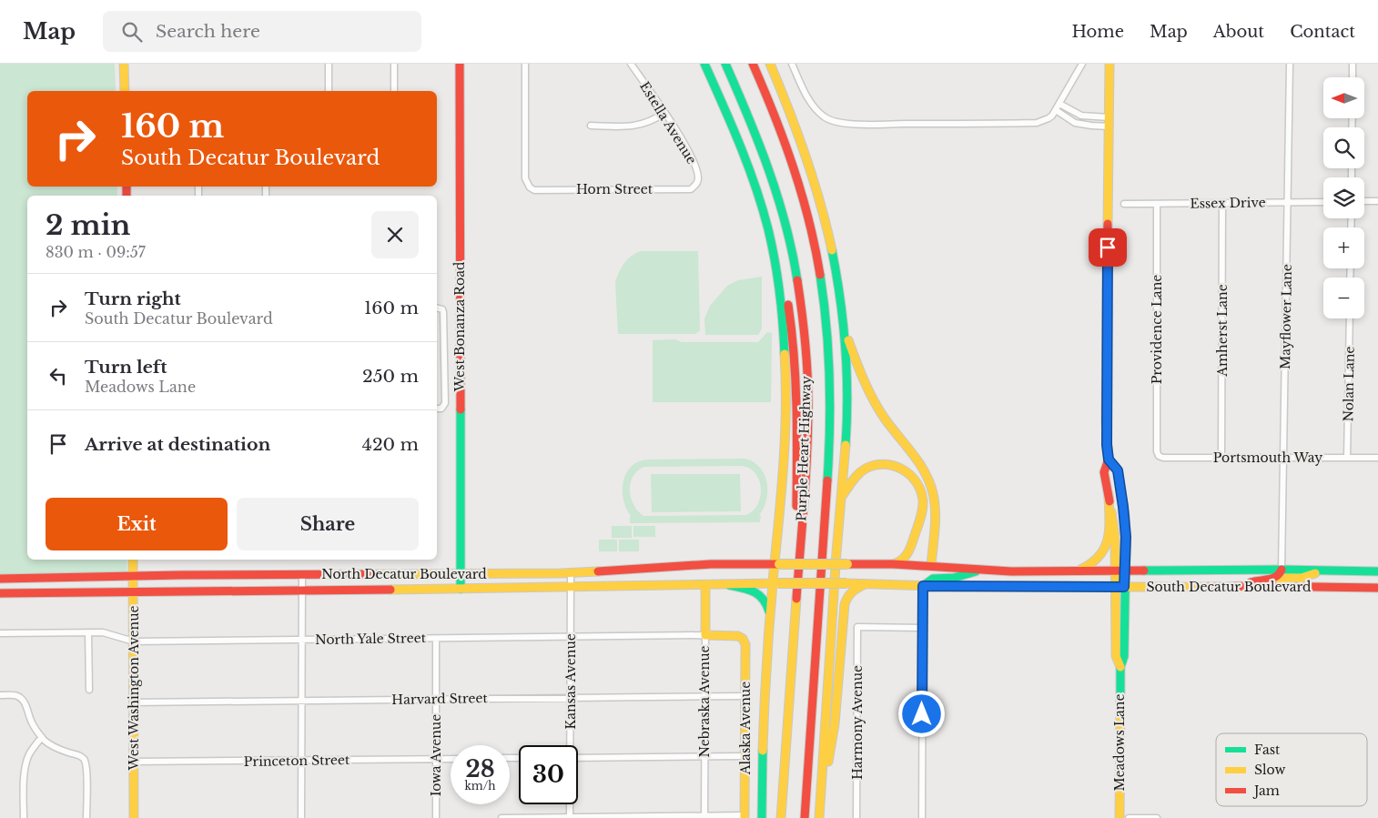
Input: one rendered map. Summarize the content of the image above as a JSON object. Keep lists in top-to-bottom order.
{
  "streets": {
    "main road": [
      "West Bonanza Road",
      "Purple Heart Highway",
      "North Decatur Boulevard",
      "South Decatur Boulevard",
      "North Yale Street",
      "West Washington Avenue",
      "Nebraska Avenue",
      "Alaska Avenue",
      "Meadows Lane"
    ],
    "street": [
      "Estella Avenue",
      "Horn Street",
      "Essex Drive",
      "Mayflower Lane",
      "Providence Lane",
      "Amherst Lane",
      "Nolan Lane",
      "Portsmouth Way",
      "Kansas Avenue",
      "Harvard Street",
      "Harmony Avenue",
      "Iowa Avenue",
      "Princeton Street"
    ]
  },
  "crossings": [
    ["Estella Avenue", "Horn Street"],
    ["Essex Drive", "Mayflower Lane"],
    ["Essex Drive", "Providence Lane"],
    ["Essex Drive", "Amherst Lane"],
    ["Mayflower Lane", "Portsmouth Way"],
    ["Mayflower Lane", "South Decatur Boulevard"],
    ["West Bonanza Road", "North Decatur Boulevard"],
    ["Providence Lane", "Portsmouth Way"],
    ["Amherst Lane", "Portsmouth Way"],
    ["Nolan Lane", "Portsmouth Way"],
    ["North Decatur Boulevard", "South Decatur Boulevard"],
    ["North Decatur Boulevard", "Kansas Avenue"],
    ["North Decatur Boulevard", "West Washington Avenue"],
    ["North Decatur Boulevard", "Nebraska Avenue"],
    ["South Decatur Boulevard", "Meadows Lane"],
    ["North Yale Street", "Kansas Avenue"],
    ["North Yale Street", "West Washington Avenue"],
    ["North Yale Street", "Nebraska Avenue"],
    ["North Yale Street", "Alaska Avenue"],
    ["North Yale Street", "Iowa Avenue"],
    ["Kansas Avenue", "Harvard Street"],
    ["West Washington Avenue", "Harvard Street"],
    ["West Washington Avenue", "Princeton Street"],
    ["Harvard Street", "Nebraska Avenue"],
    ["Harvard Street", "Alaska Avenue"],
    ["Harvard Street", "Iowa Avenue"],
    ["Iowa Avenue", "Princeton Street"]
  ],
  "legend": ["Fast", "Slow", "Jam"],
  "north": "left",
  "page": {
    "header": "Map",
    "search": "Search here",
    "nav": [
      "Home",
      "Map",
      "About",
      "Contact"
    ],
    "map_buttons": ["+", "−"],
    "turn": ["160 m", "South Decatur Boulevard"],
    "heading": ["2 min", "830 m · 09:57"],
    "list": [
      {
        "name": "Turn right",
        "note": "South Decatur Boulevard",
        "value": "160 m"
      },
      {
        "name": "Turn left",
        "note": "Meadows Lane",
        "value": "250 m"
      },
      {
        "name": "Arrive at destination",
        "value": "420 m"
      }
    ],
    "buttons": ["Exit", "Share"],
    "speed": "28 km/h",
    "limit": "30"
  }
}
